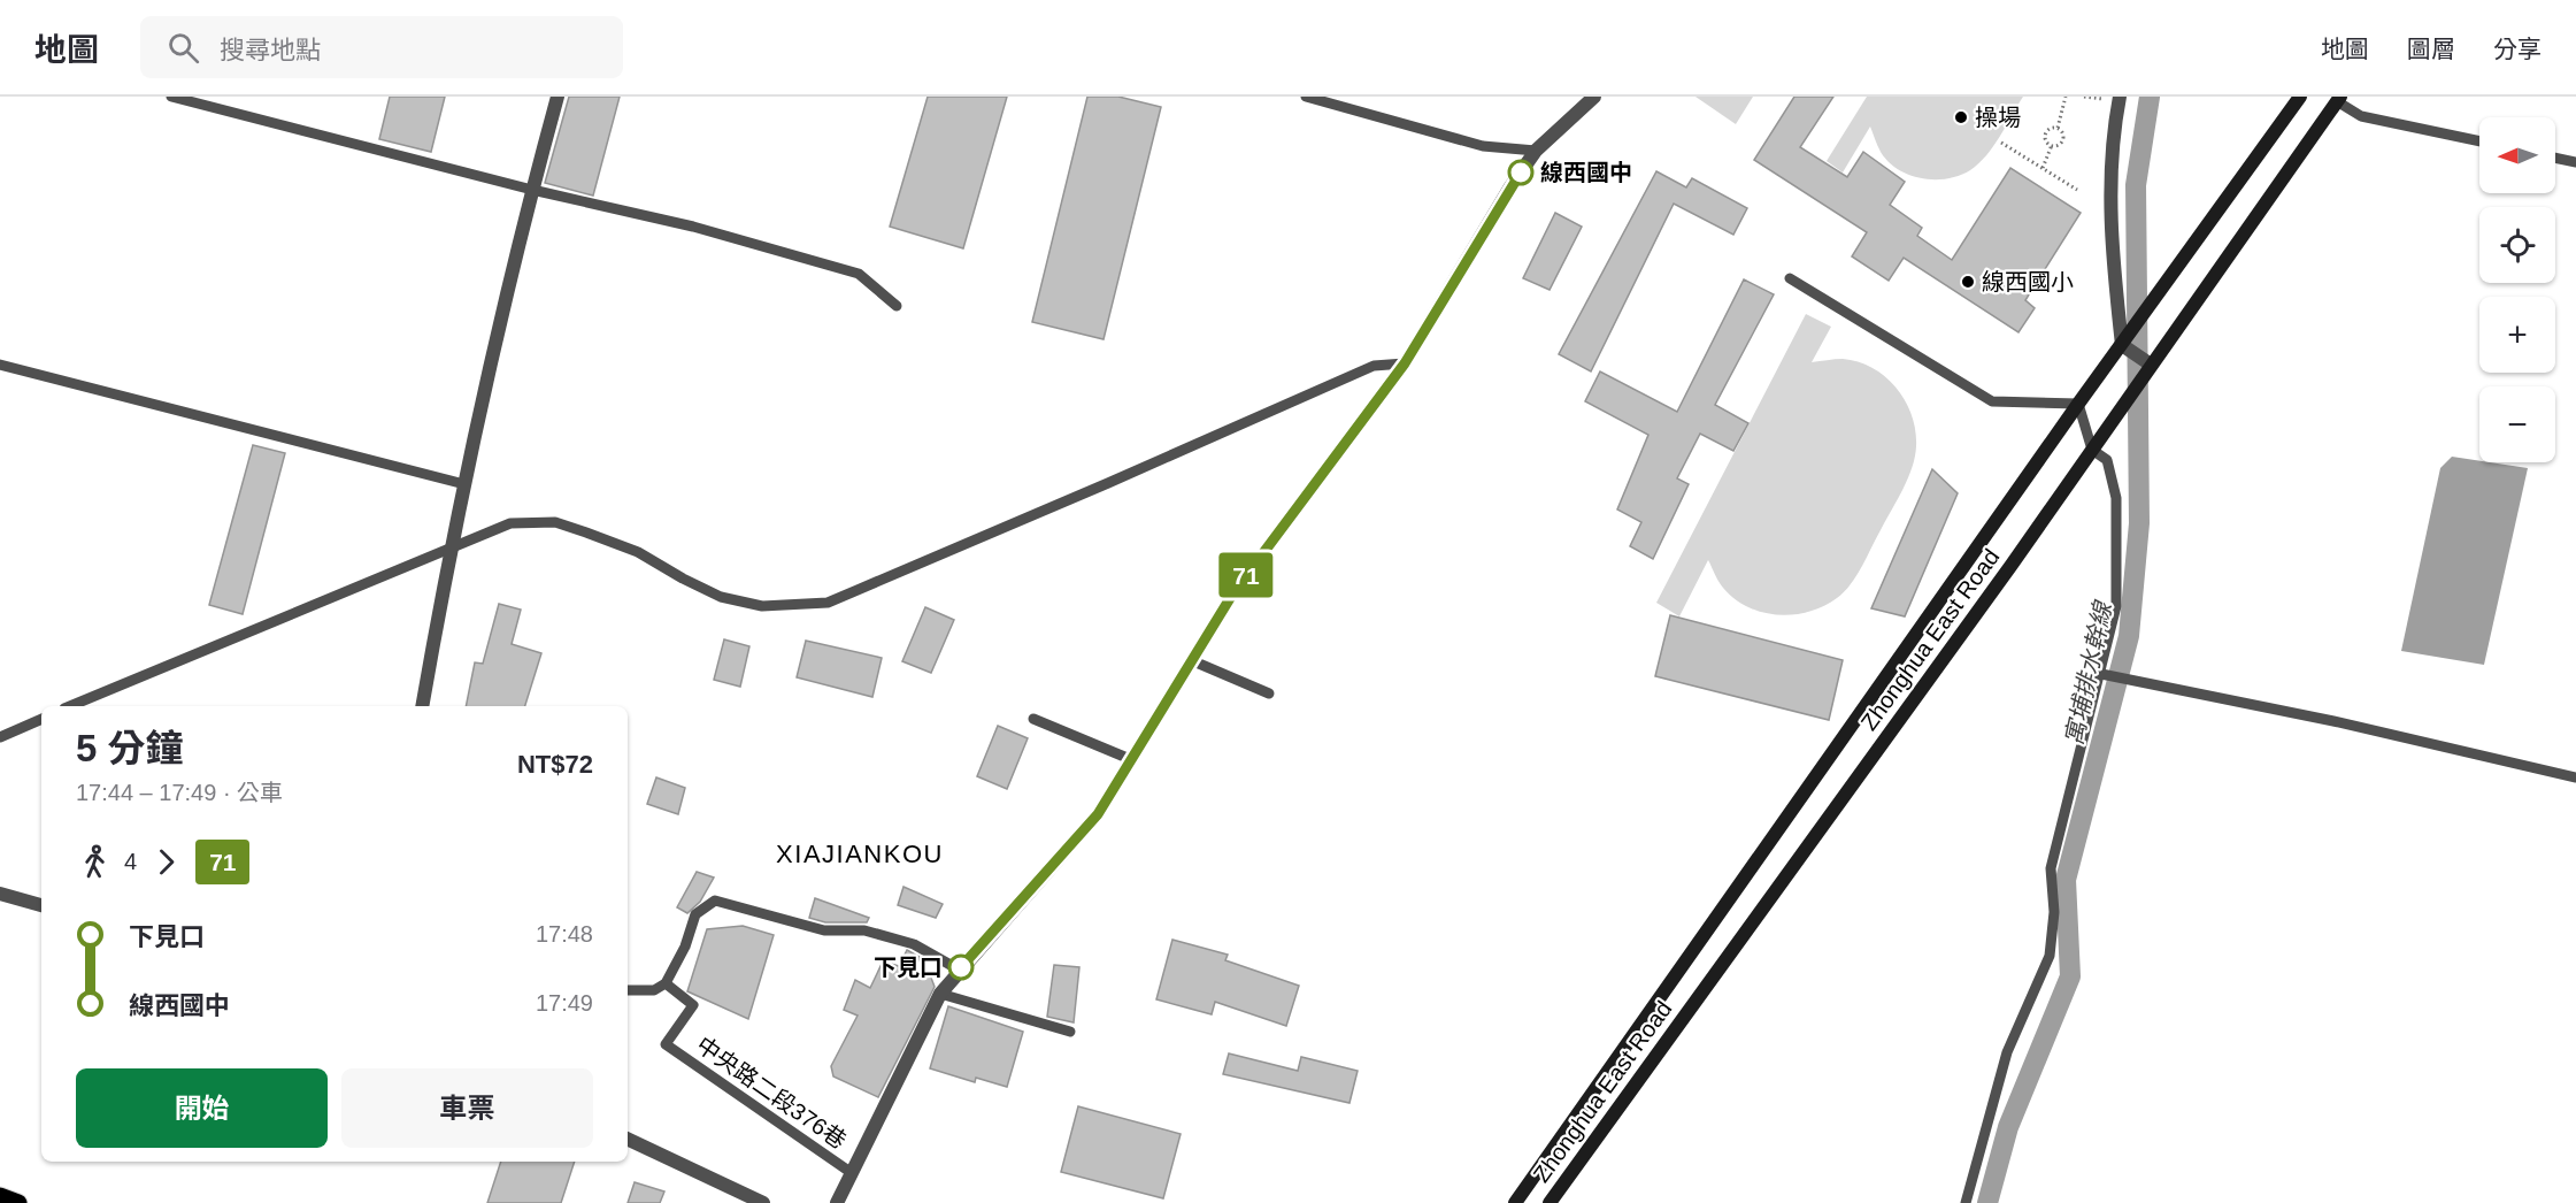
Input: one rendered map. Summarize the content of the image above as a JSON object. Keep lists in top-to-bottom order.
{
  "streets": {
    "main road": ["Zhonghua East Road"],
    "lane": ["中央路二段376巷"]
  },
  "districts": ["XIAJIANKOU"],
  "water": ["寓埔排水幹線"],
  "places": [
    "操場",
    "線西國中",
    "線西國小",
    "下見口"
  ],
  "lines": ["bus line 71"],
  "north": "left",
  "page": {
    "header": "地圖",
    "search": "搜尋地點",
    "nav": ["地圖", "圖層", "分享"],
    "on_map": "71",
    "map_buttons": ["+", "−"],
    "heading": ["5 分鐘", "17:44 – 17:49 · 公車", "NT$72"],
    "legs": ["4", "71"],
    "list": [
      {
        "name": "下見口",
        "value": "17:48"
      },
      {
        "name": "線西國中",
        "value": "17:49"
      }
    ],
    "buttons": ["開始", "車票"]
  }
}
